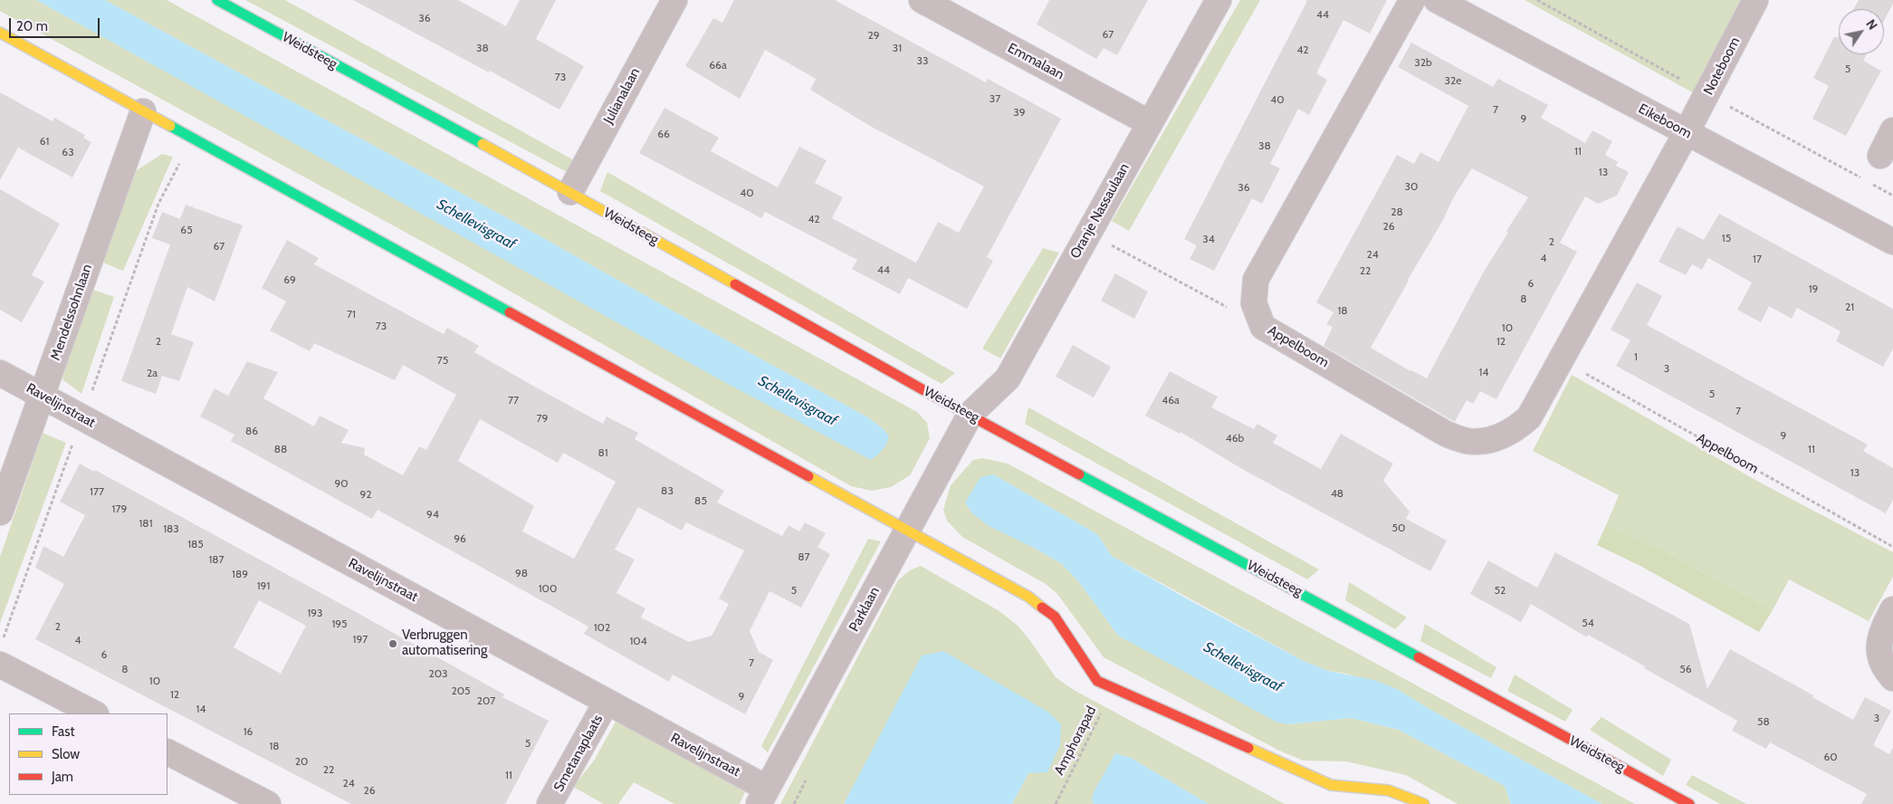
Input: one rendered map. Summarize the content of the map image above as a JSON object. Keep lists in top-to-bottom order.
{
  "streets": {
    "street": [
      "Weidsteeg",
      "Emmalaan",
      "Noteboom",
      "Julianalaan",
      "Eikeboom",
      "Oranje Nassaulaan",
      "Mendelssohnlaan",
      "Appelboom",
      "Ravelijnstraat",
      "Parklaan",
      "Smetanaplaats"
    ],
    "path": ["Amphorapad"]
  },
  "crossings": [
    ["Weidsteeg", "Julianalaan"],
    ["Weidsteeg", "Oranje Nassaulaan"],
    ["Weidsteeg", "Parklaan"],
    ["Emmalaan", "Oranje Nassaulaan"],
    ["Noteboom", "Eikeboom"],
    ["Noteboom", "Appelboom"],
    ["Eikeboom", "Appelboom"],
    ["Oranje Nassaulaan", "Parklaan"],
    ["Mendelssohnlaan", "Ravelijnstraat"],
    ["Ravelijnstraat", "Parklaan"],
    ["Ravelijnstraat", "Smetanaplaats"]
  ],
  "water": ["Schellevisgraaf"],
  "places": ["Verbruggen automatisering"],
  "house_numbers": [
    "44",
    "36",
    "67",
    "29",
    "38",
    "31",
    "42",
    "33",
    "32b",
    "66a",
    "5",
    "73",
    "32e",
    "37",
    "40",
    "7",
    "39",
    "9",
    "66",
    "61",
    "38",
    "11",
    "63",
    "13",
    "30",
    "36",
    "40",
    "28",
    "42",
    "26",
    "65",
    "15",
    "34",
    "2",
    "67",
    "24",
    "4",
    "17",
    "44",
    "22",
    "69",
    "6",
    "19",
    "8",
    "21",
    "18",
    "71",
    "73",
    "10",
    "2",
    "12",
    "1",
    "75",
    "3",
    "14",
    "2a",
    "5",
    "77",
    "46a",
    "7",
    "79",
    "86",
    "9",
    "46b",
    "88",
    "11",
    "81",
    "13",
    "90",
    "83",
    "177",
    "48",
    "92",
    "85",
    "179",
    "94",
    "181",
    "50",
    "183",
    "96",
    "185",
    "87",
    "187",
    "98",
    "189",
    "191",
    "100",
    "5",
    "52",
    "193",
    "54",
    "195",
    "2",
    "102",
    "197",
    "4",
    "104",
    "6",
    "7",
    "8",
    "56",
    "203",
    "10",
    "205",
    "12",
    "9",
    "207",
    "14",
    "3",
    "58",
    "16",
    "5",
    "18",
    "60",
    "20",
    "22",
    "11",
    "24",
    "26"
  ],
  "legend": ["Fast", "Slow", "Jam"],
  "scale_bar": "20 m",
  "north": "top right"
}
